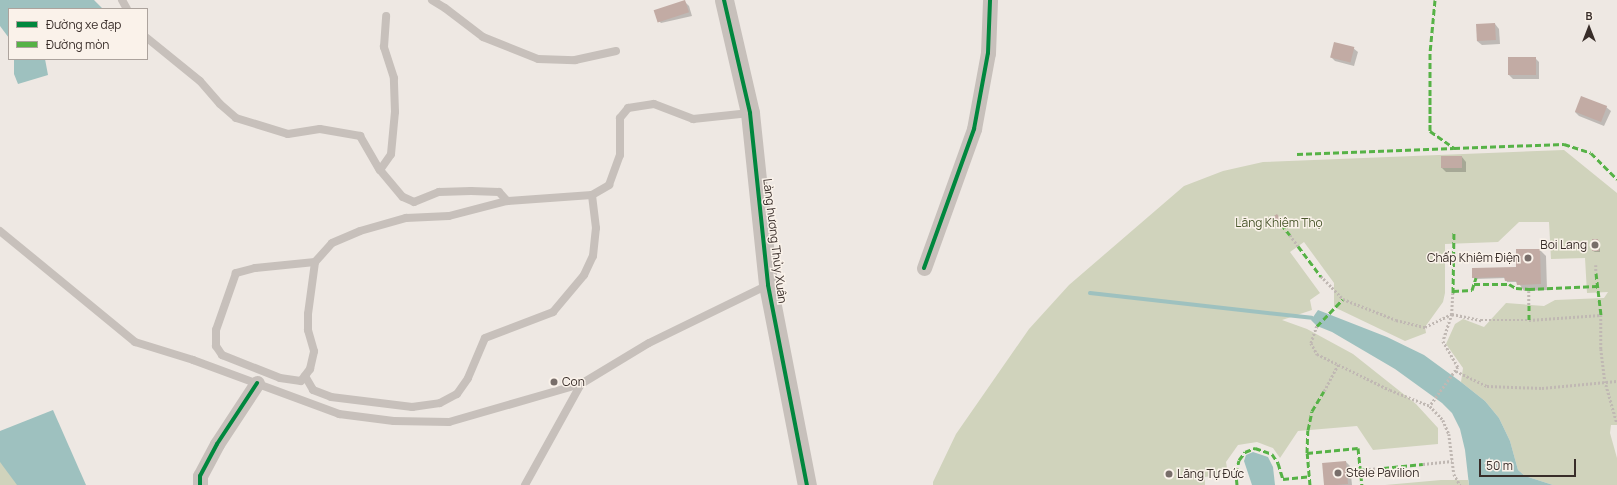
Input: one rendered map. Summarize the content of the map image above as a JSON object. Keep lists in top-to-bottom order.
{
  "streets": {
    "street": ["Làng hương Thủy Xuân"]
  },
  "parks": ["Lăng Khiêm Thọ"],
  "places": [
    "Boi Lang",
    "Chấp Khiêm Điện",
    "Con",
    "Stele Pavilion",
    "Lăng Tự Đức"
  ],
  "legend": ["Đường xe đạp", "Đường mòn"],
  "scale_bar": "50 m",
  "north": "top"
}
